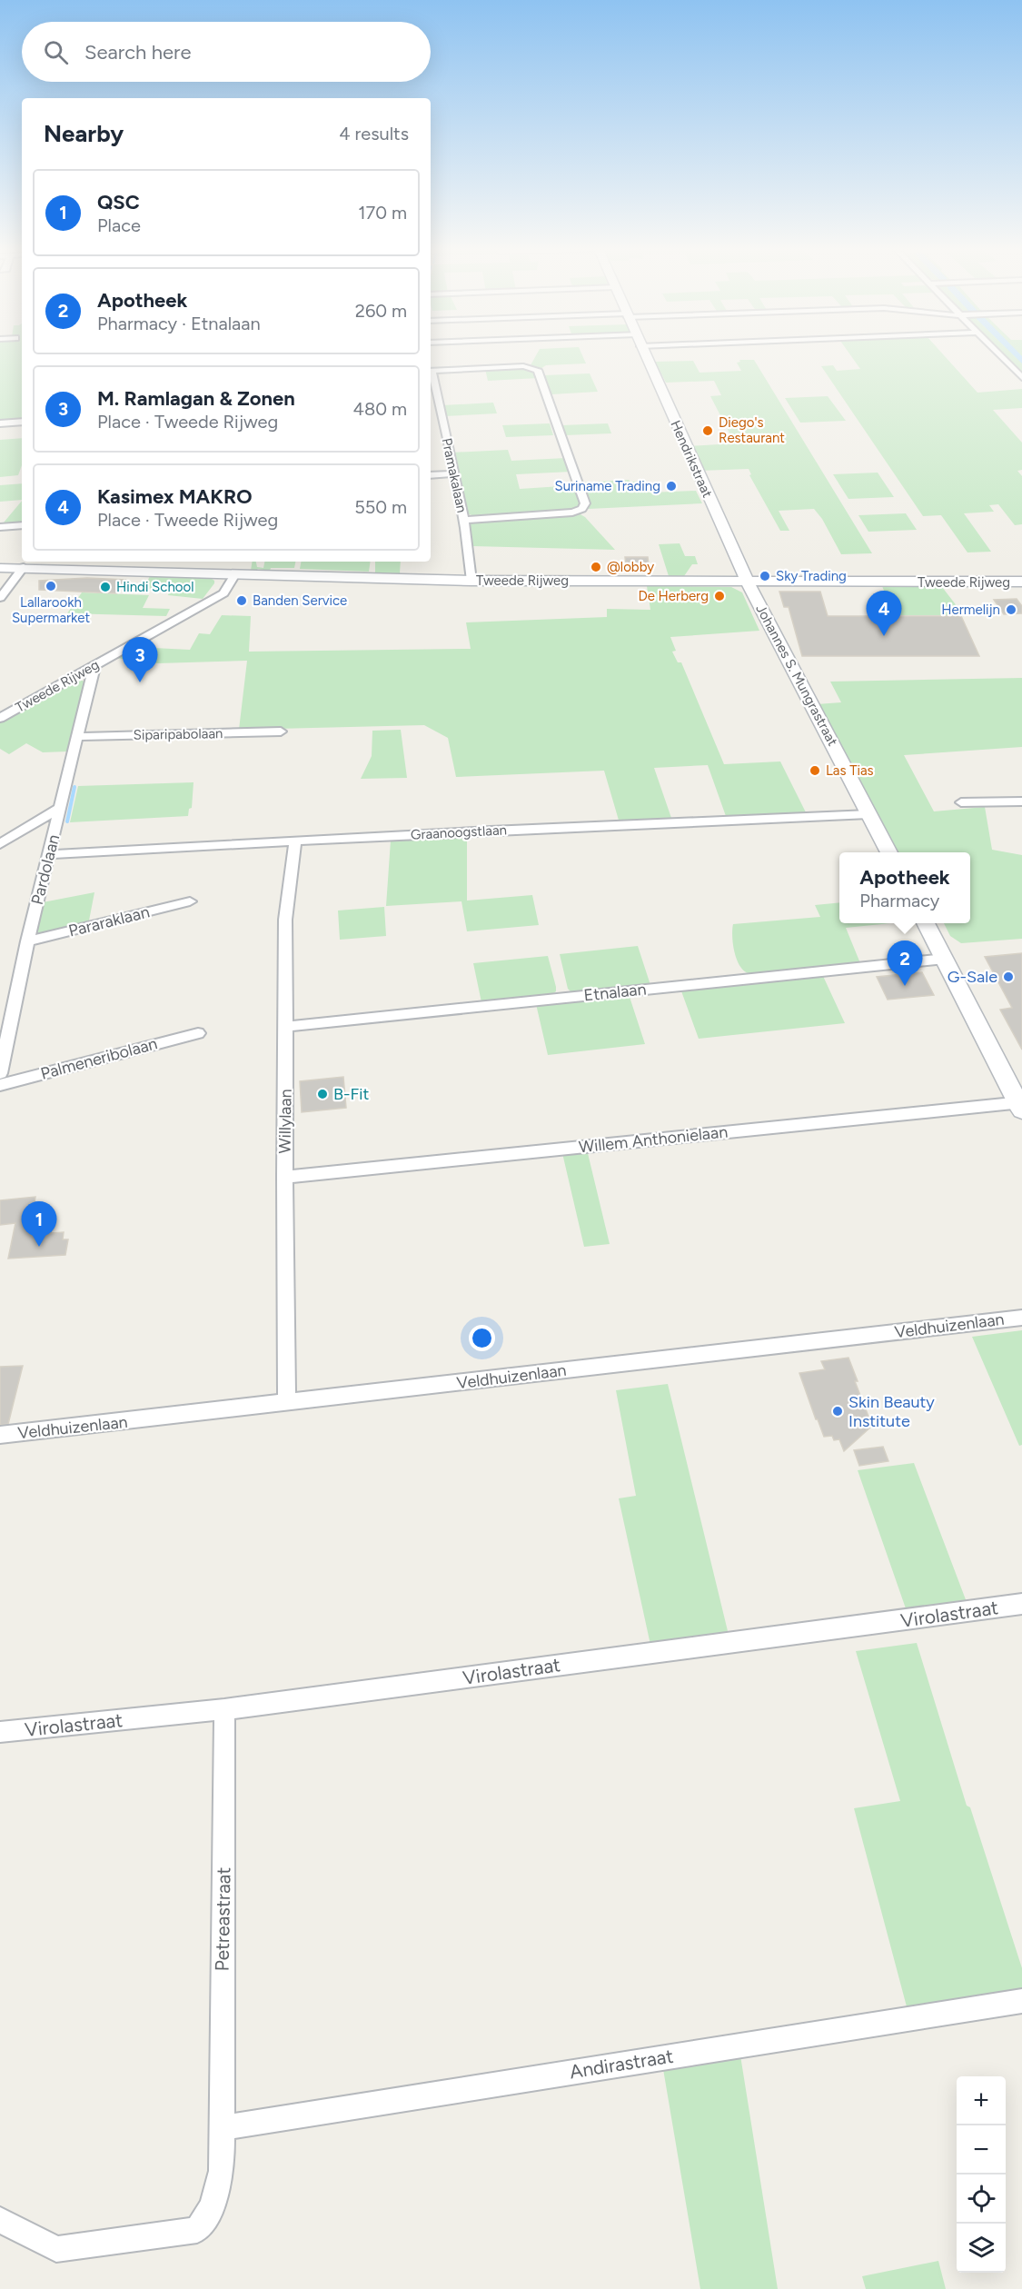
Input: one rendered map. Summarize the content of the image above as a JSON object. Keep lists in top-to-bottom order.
{
  "streets": {
    "street": [
      "Hendrikstraat",
      "Pramakalaan",
      "Tweede Rijweg",
      "Johannes S. Mungrastraat",
      "Siparipabolaan",
      "Graanoogstlaan",
      "Pardolaan",
      "Pararaklaan",
      "Etnalaan",
      "Palmeneribolaan",
      "Willylaan",
      "Willem Anthonielaan",
      "Veldhuizenlaan",
      "Virolastraat",
      "Petreastraat",
      "Andirastraat"
    ]
  },
  "crossings": [
    ["Hendrikstraat", "Tweede Rijweg"],
    ["Hendrikstraat", "Johannes S. Mungrastraat"],
    ["Pramakalaan", "Tweede Rijweg"],
    ["Tweede Rijweg", "Johannes S. Mungrastraat"],
    ["Tweede Rijweg", "Pardolaan"],
    ["Johannes S. Mungrastraat", "Graanoogstlaan"],
    ["Siparipabolaan", "Pardolaan"],
    ["Graanoogstlaan", "Pardolaan"],
    ["Graanoogstlaan", "Willylaan"],
    ["Pardolaan", "Pararaklaan"],
    ["Etnalaan", "Willylaan"],
    ["Willylaan", "Willem Anthonielaan"],
    ["Willylaan", "Veldhuizenlaan"],
    ["Virolastraat", "Petreastraat"],
    ["Petreastraat", "Andirastraat"]
  ],
  "places": [
    "Diego's Restaurant",
    "Suriname Trading",
    "@lobby",
    "Sky Trading",
    "Lallarookh Supermarket",
    "Hindi School",
    "De Herberg",
    "Banden Service",
    "Hermelijn",
    "Las Tias",
    "G-Sale",
    "B-Fit",
    "Skin Beauty Institute"
  ],
  "page": {
    "search": "Search here",
    "heading": ["Nearby", "4 results"],
    "list": [
      {
        "mark": "1",
        "name": "QSC",
        "note": "Place",
        "value": "170 m"
      },
      {
        "mark": "2",
        "name": "Apotheek",
        "note": "Pharmacy · Etnalaan",
        "value": "260 m"
      },
      {
        "mark": "3",
        "name": "M. Ramlagan & Zonen",
        "note": "Place · Tweede Rijweg",
        "value": "480 m"
      },
      {
        "mark": "4",
        "name": "Kasimex MAKRO",
        "note": "Place · Tweede Rijweg",
        "value": "550 m"
      }
    ],
    "pins": [
      "4",
      "3",
      "2",
      "1"
    ],
    "popup": ["Apotheek", "Pharmacy"],
    "map_buttons": ["+", "−"]
  }
}
